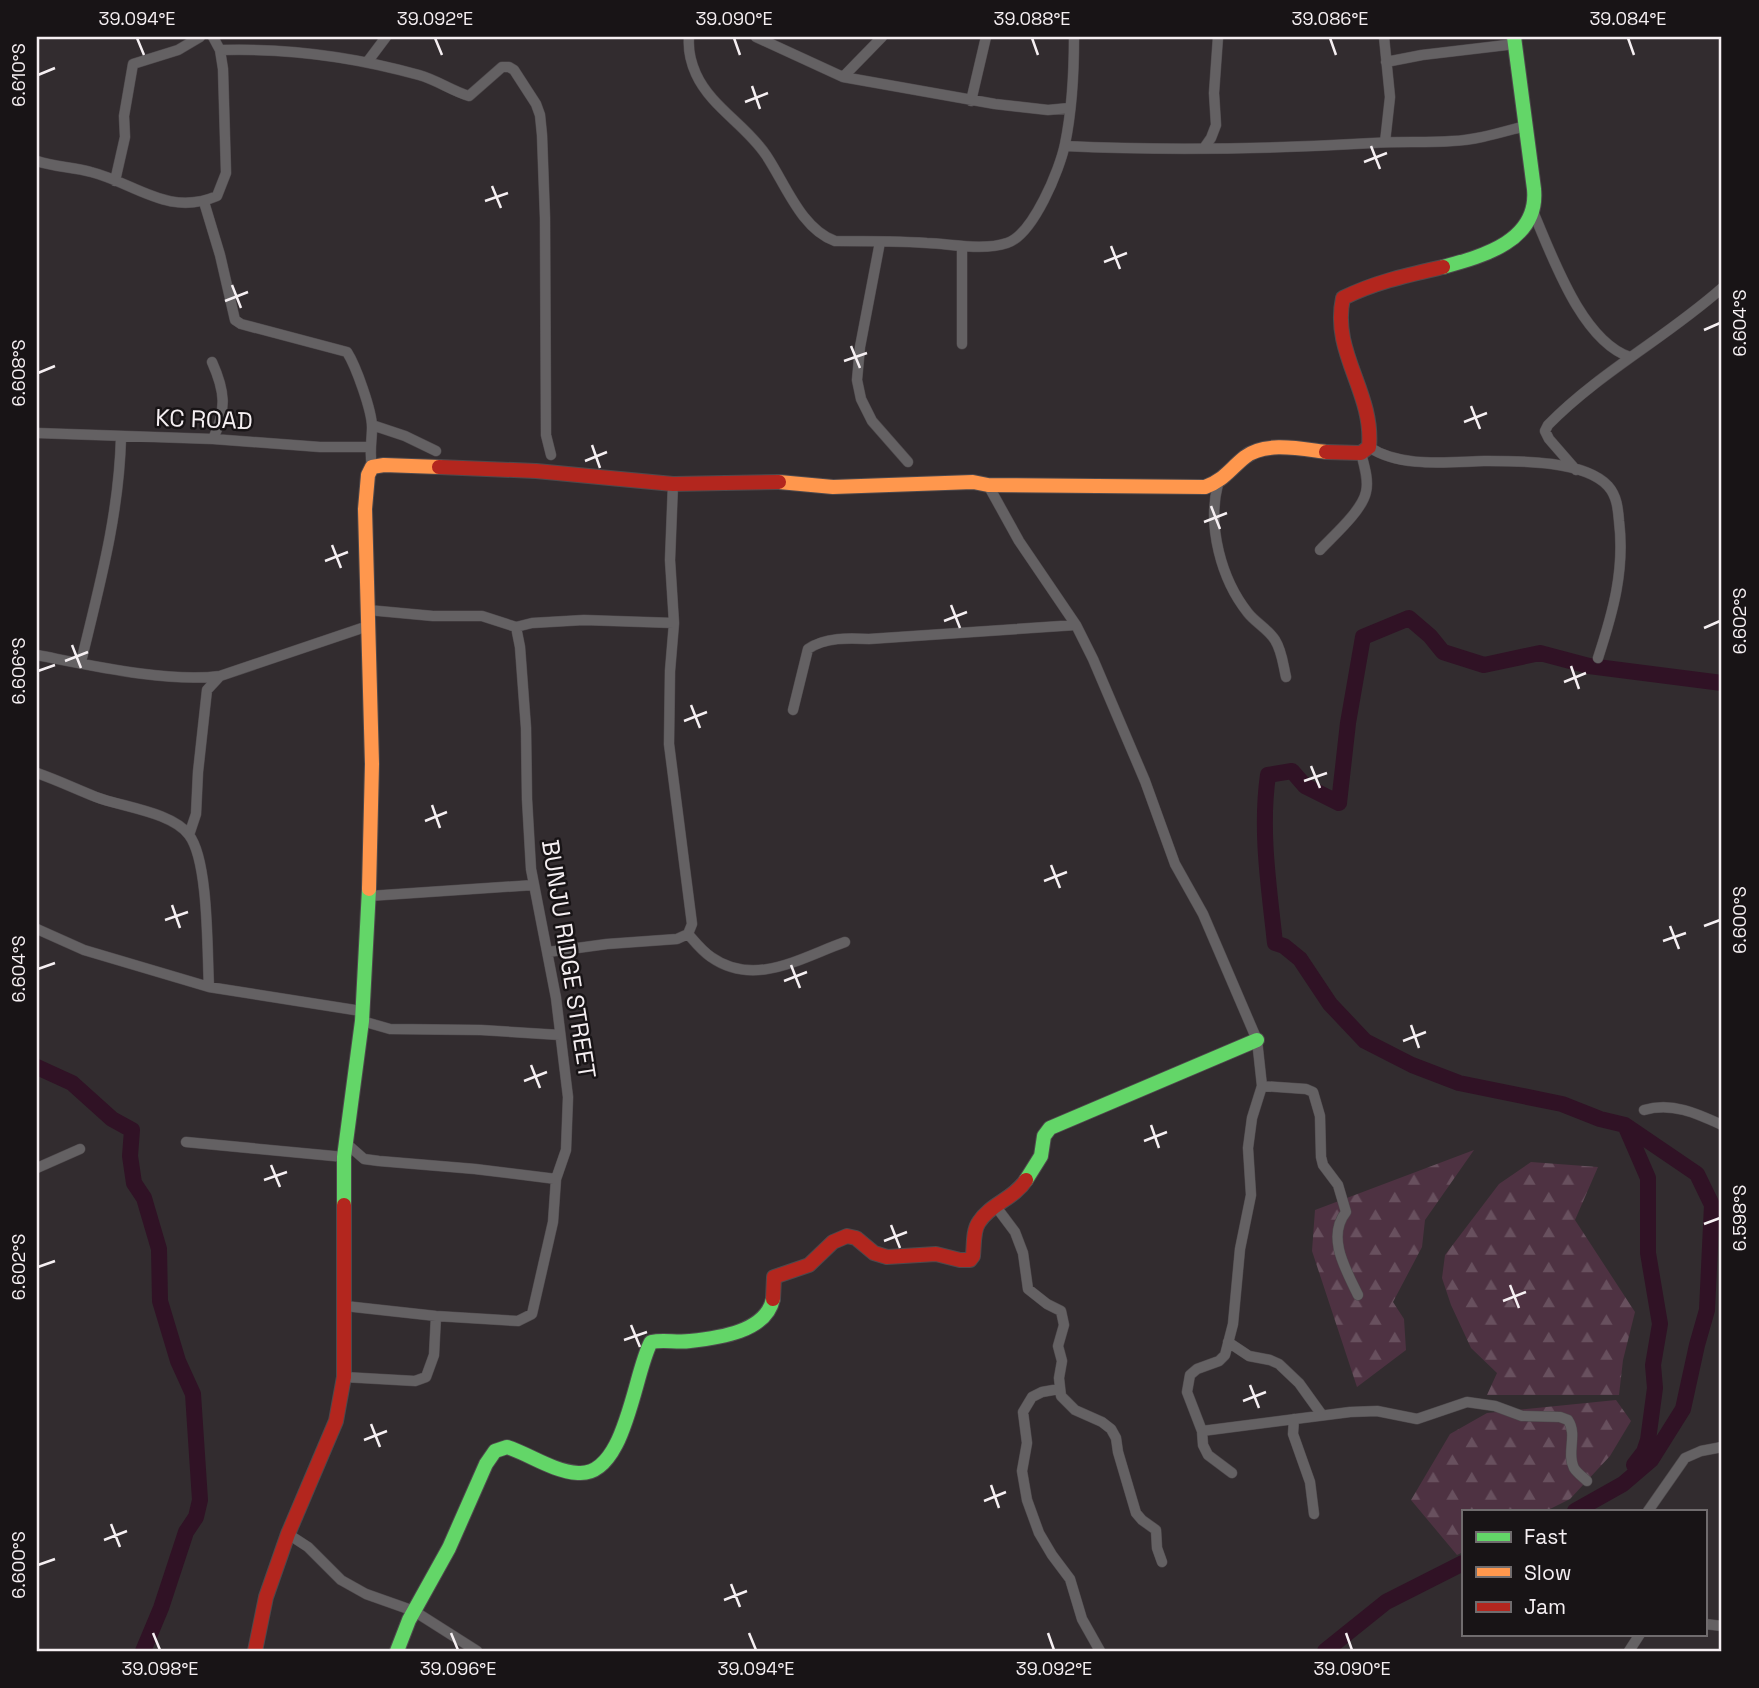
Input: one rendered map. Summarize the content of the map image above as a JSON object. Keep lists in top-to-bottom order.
{
  "streets": {
    "street": ["KC ROAD", "BUNJU RIDGE STREET"]
  },
  "legend": ["Fast", "Slow", "Jam"],
  "coordinates": [
    "39.094°E",
    "39.092°E",
    "39.090°E",
    "39.088°E",
    "39.086°E",
    "39.084°E",
    "6.610°S",
    "6.604°S",
    "6.608°S",
    "6.602°S",
    "6.606°S",
    "6.600°S",
    "6.598°S",
    "39.098°E",
    "39.096°E"
  ]
}
